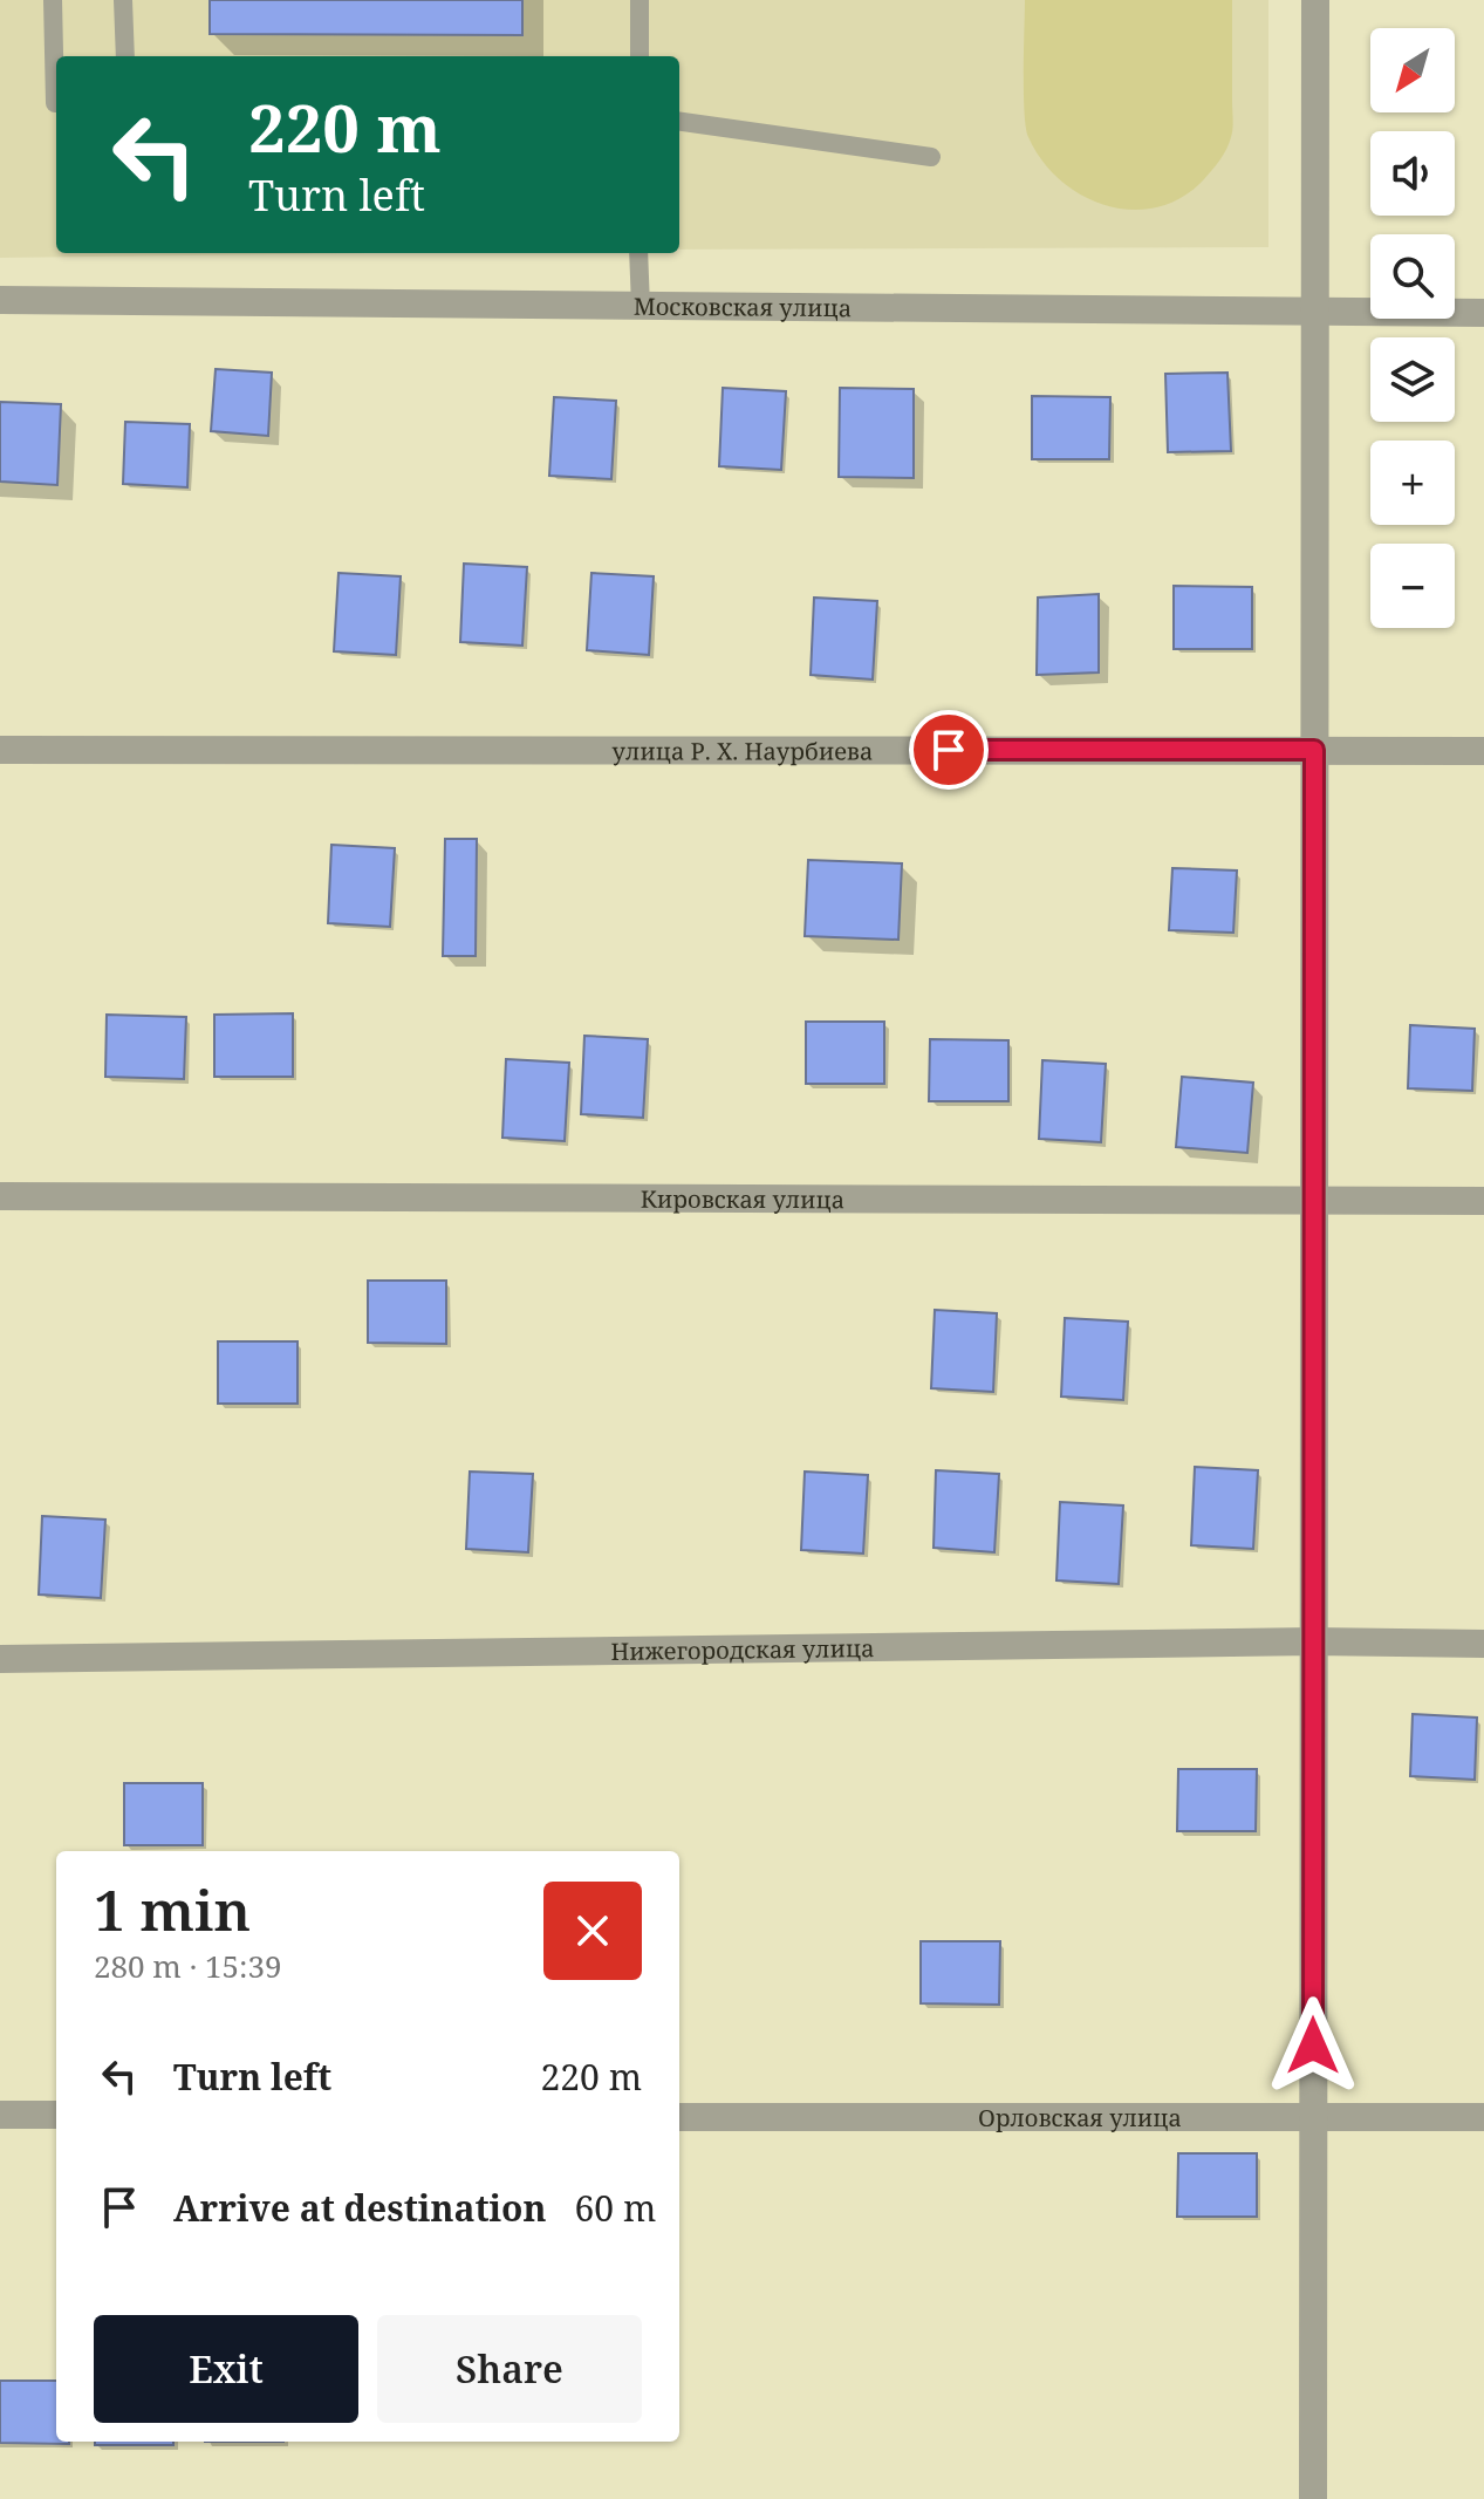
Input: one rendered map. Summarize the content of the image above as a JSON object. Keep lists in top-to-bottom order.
{
  "streets": {
    "street": [
      "Московская улица",
      "улица Р. Х. Наурбиева",
      "Кировская улица",
      "Нижегородская улица",
      "Орловская улица"
    ]
  },
  "north": "bottom left",
  "page": {
    "map_buttons": ["+", "−"],
    "turn": ["220 m", "Turn left"],
    "heading": ["1 min", "280 m · 15:39"],
    "list": [
      {
        "name": "Turn left",
        "value": "220 m"
      },
      {
        "name": "Arrive at destination",
        "value": "60 m"
      }
    ],
    "buttons": ["Exit", "Share"]
  }
}
